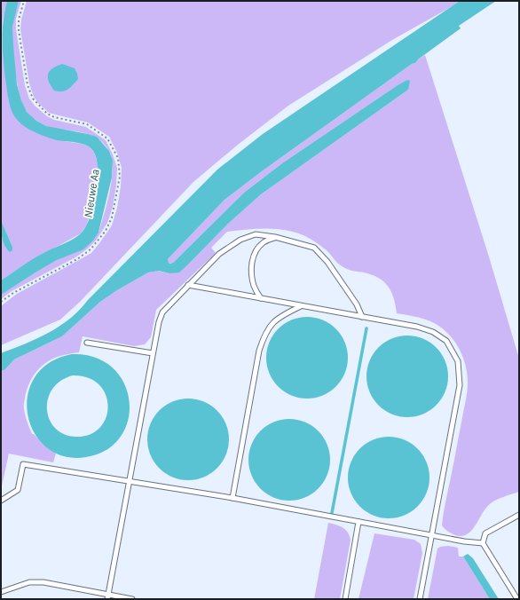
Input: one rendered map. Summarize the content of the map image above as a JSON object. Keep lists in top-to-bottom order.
{
  "water": ["Nieuwe Aa"]
}
